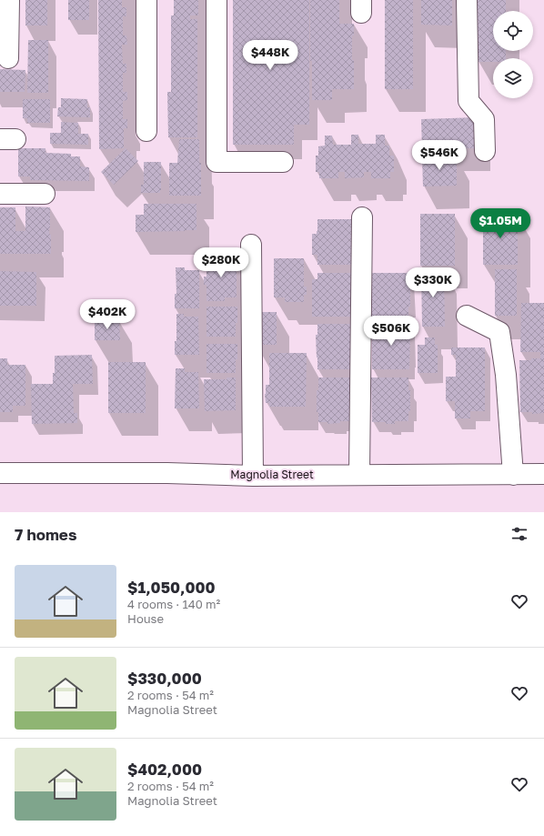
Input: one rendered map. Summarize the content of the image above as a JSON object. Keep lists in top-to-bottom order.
{
  "streets": {
    "street": ["Magnolia Street"]
  },
  "page": {
    "price": [
      "$448K",
      "$546K",
      "$1.05M",
      "$280K",
      "$330K",
      "$402K",
      "$506K"
    ],
    "heading": "7 homes",
    "list": [
      {
        "name": "$1,050,000",
        "note": "4 rooms · 140 m² · House"
      },
      {
        "name": "$330,000",
        "note": "2 rooms · 54 m² · Magnolia Street"
      },
      {
        "name": "$402,000",
        "note": "2 rooms · 54 m² · Magnolia Street"
      }
    ]
  }
}
